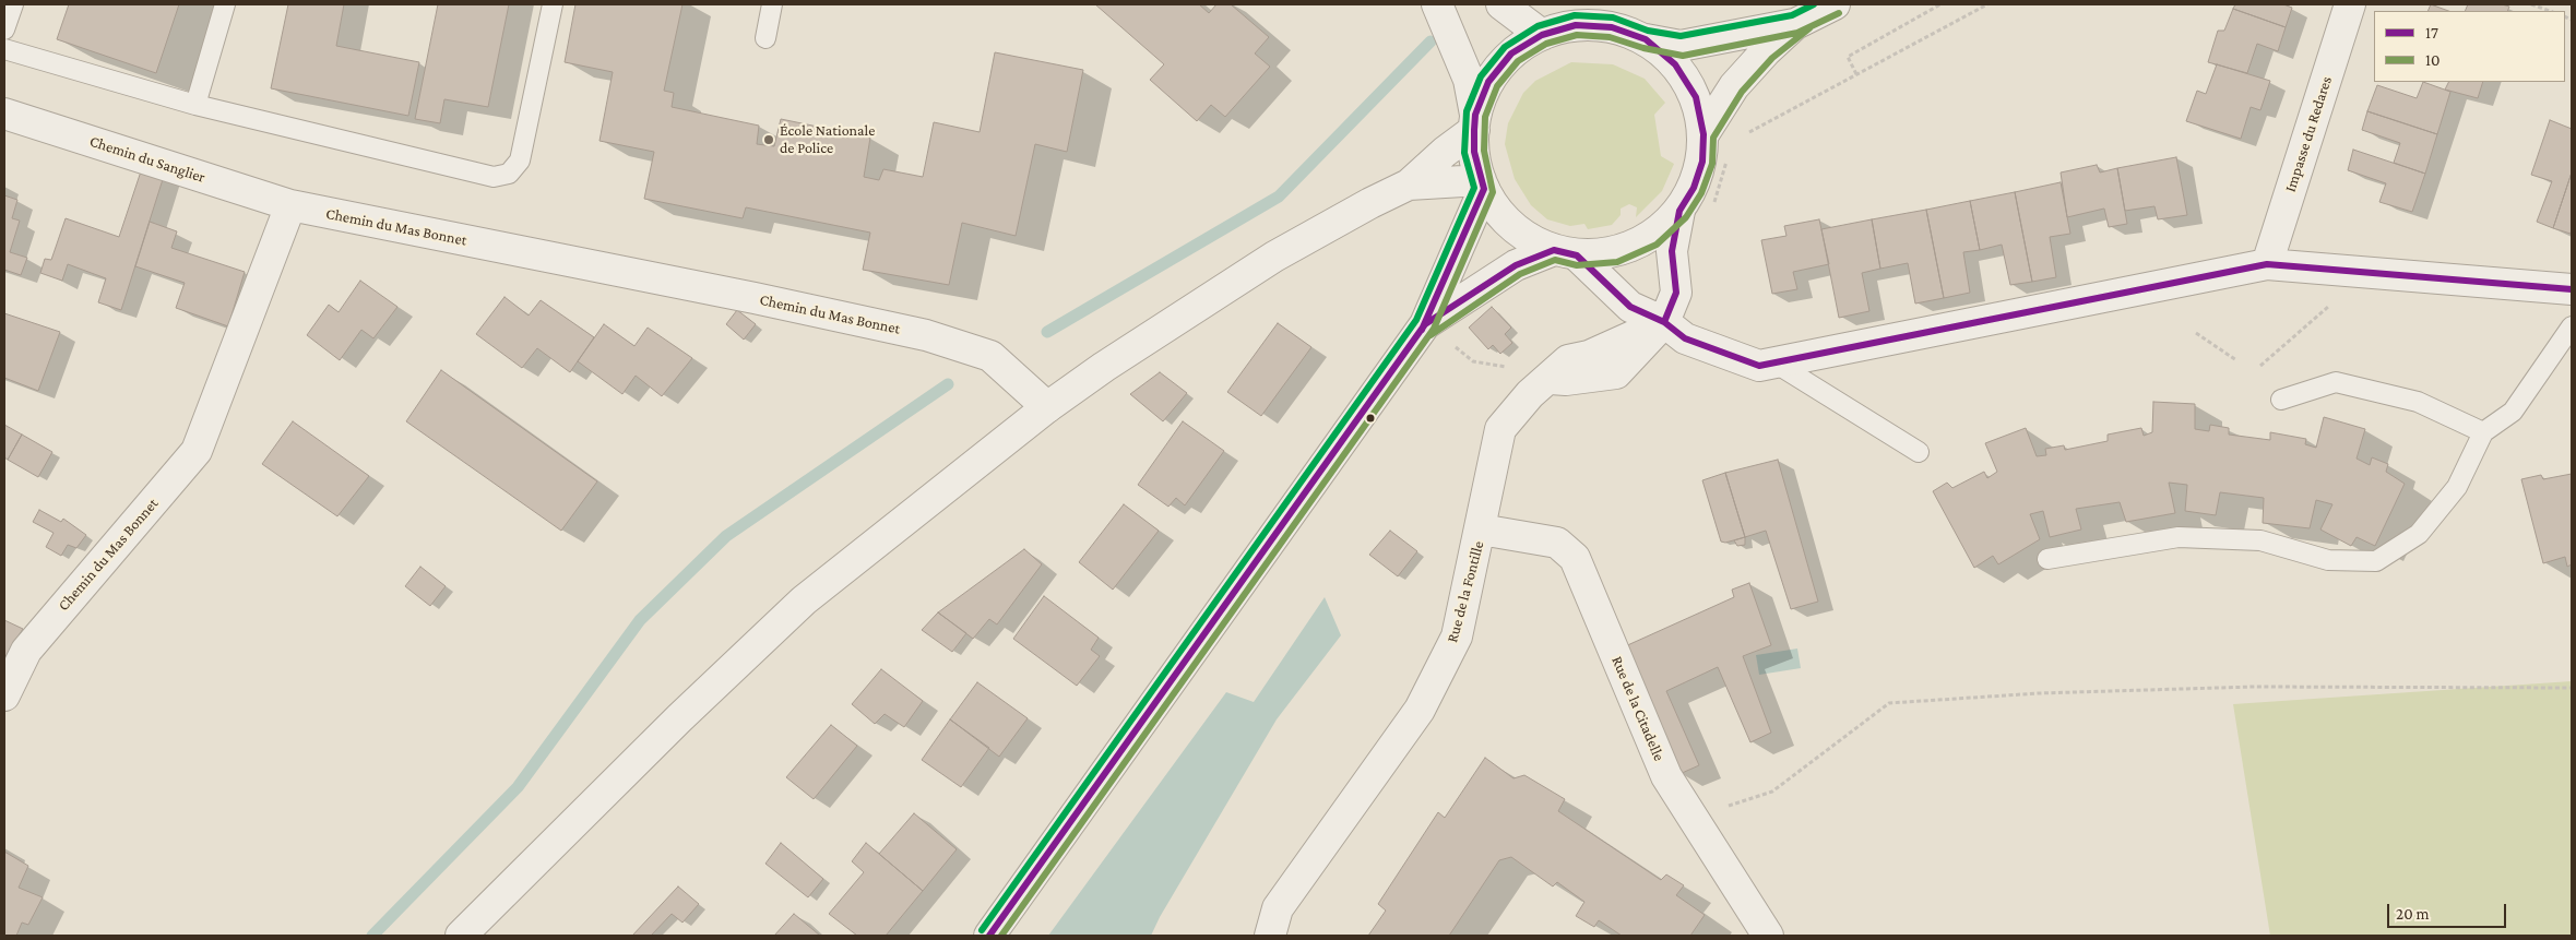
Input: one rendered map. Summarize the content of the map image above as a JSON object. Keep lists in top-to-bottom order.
{
  "streets": {
    "street": [
      "Impasse du Redares",
      "Chemin du Sanglier",
      "Chemin du Mas Bonnet",
      "Rue de la Fontille",
      "Rue de la Citadelle"
    ]
  },
  "crossings": [
    ["Chemin du Sanglier", "Chemin du Mas Bonnet"],
    ["Rue de la Fontille", "Rue de la Citadelle"]
  ],
  "places": ["École Nationale de Police"],
  "lines": ["transit line 10", "transit line 17"],
  "legend": ["17", "10"],
  "scale_bar": "20 m"
}
